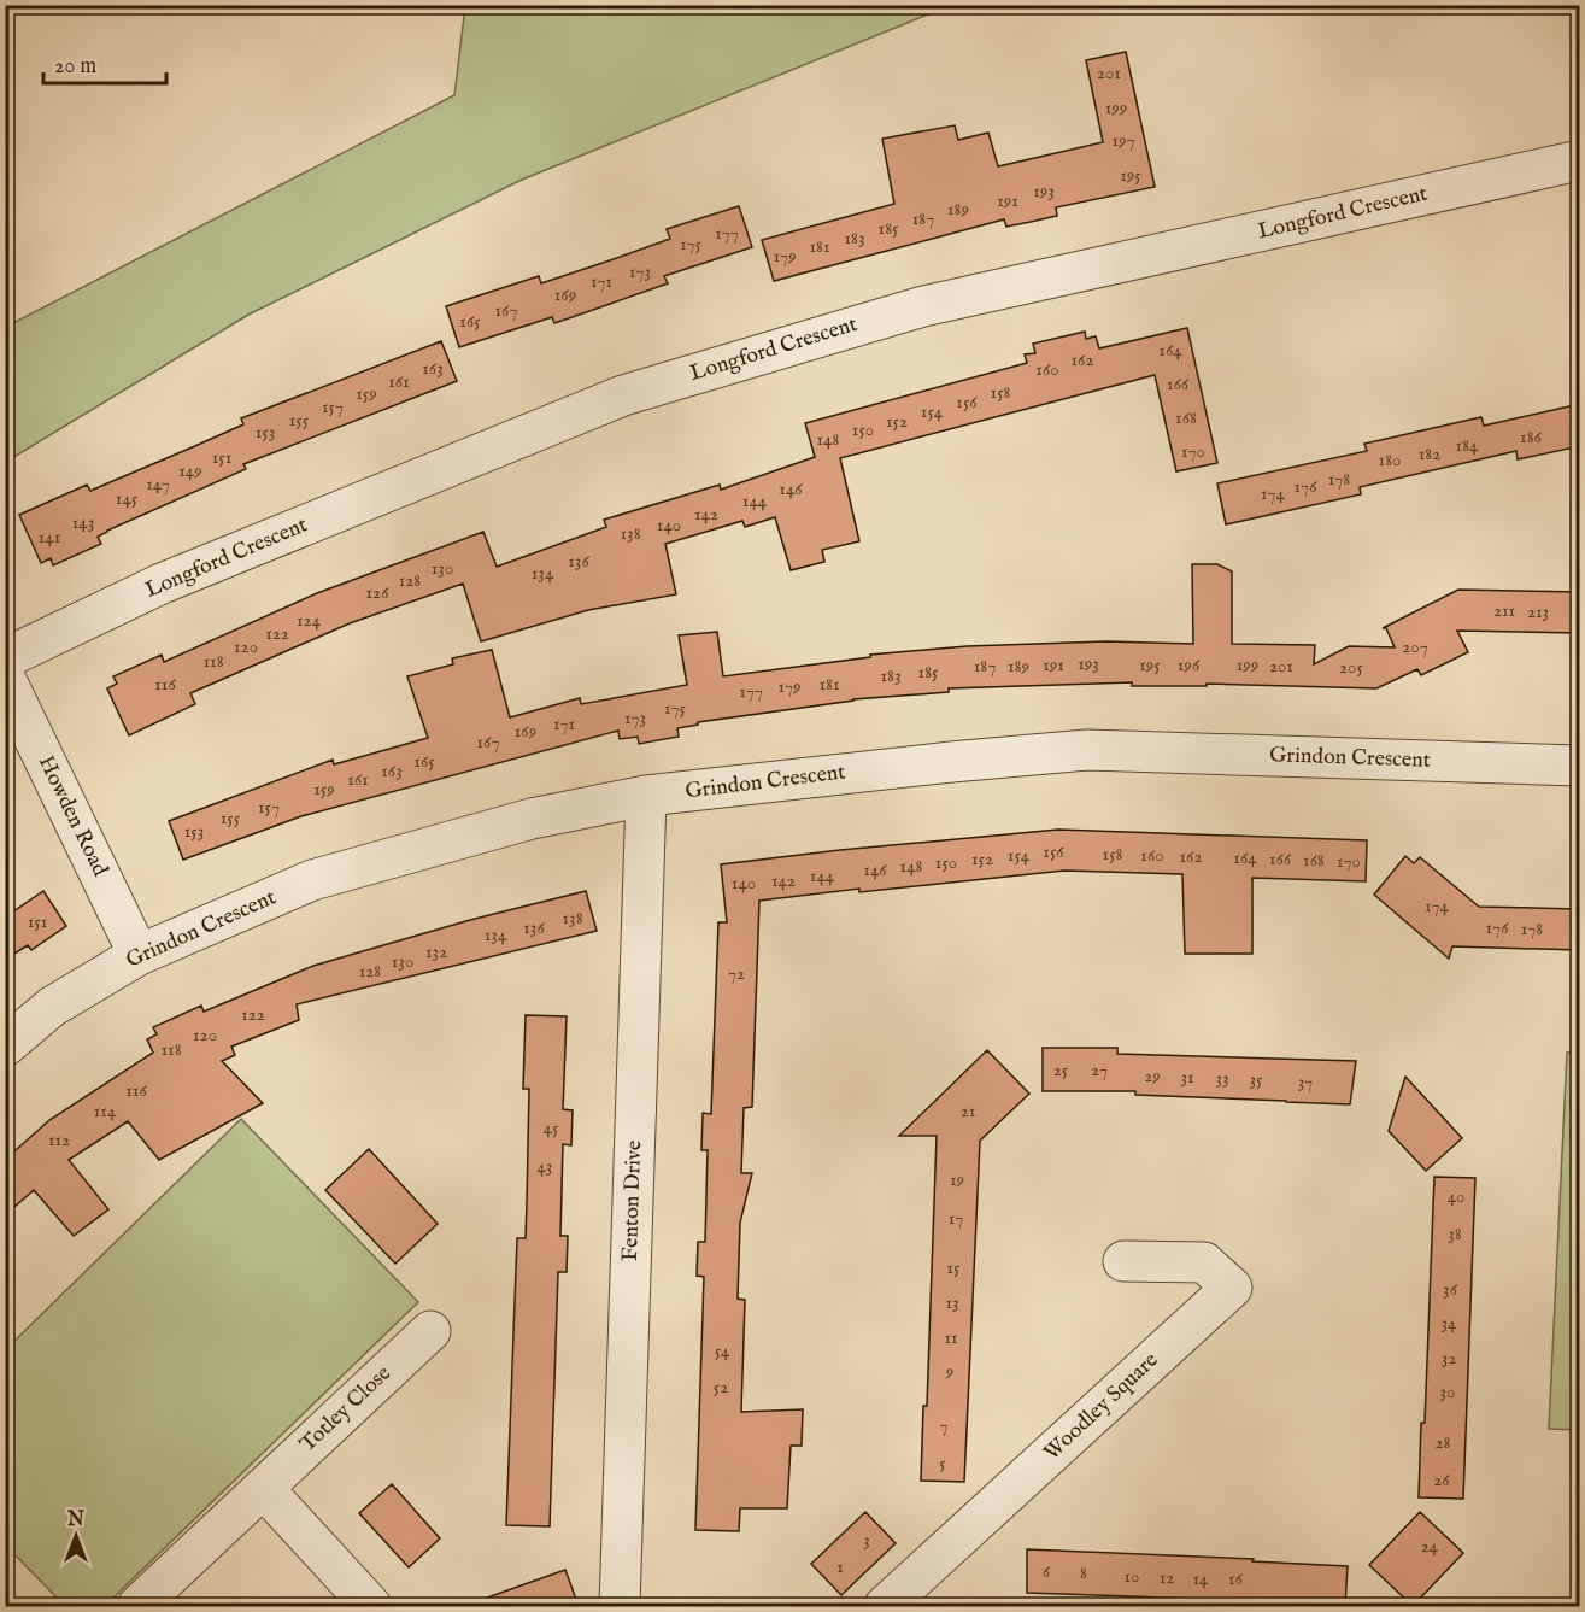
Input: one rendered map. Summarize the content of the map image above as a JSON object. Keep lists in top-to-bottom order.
{
  "streets": {
    "street": [
      "Longford Crescent",
      "Grindon Crescent",
      "Howden Road",
      "Fenton Drive",
      "Woodley Square",
      "Totley Close"
    ]
  },
  "crossings": [
    ["Grindon Crescent", "Howden Road"],
    ["Grindon Crescent", "Fenton Drive"]
  ],
  "house_numbers": [
    "201",
    "199",
    "197",
    "195",
    "193",
    "191",
    "189",
    "187",
    "185",
    "177",
    "183",
    "175",
    "181",
    "179",
    "173",
    "171",
    "169",
    "167",
    "165",
    "164",
    "162",
    "163",
    "160",
    "161",
    "166",
    "158",
    "159",
    "156",
    "157",
    "154",
    "168",
    "155",
    "152",
    "150",
    "153",
    "186",
    "148",
    "184",
    "170",
    "182",
    "151",
    "180",
    "149",
    "178",
    "147",
    "176",
    "146",
    "174",
    "145",
    "144",
    "142",
    "143",
    "140",
    "138",
    "141",
    "136",
    "130",
    "134",
    "128",
    "126",
    "211",
    "213",
    "124",
    "122",
    "120",
    "207",
    "118",
    "193",
    "191",
    "195",
    "196",
    "199",
    "187",
    "189",
    "201",
    "205",
    "185",
    "183",
    "116",
    "181",
    "179",
    "177",
    "175",
    "173",
    "171",
    "169",
    "167",
    "165",
    "163",
    "161",
    "159",
    "157",
    "155",
    "153",
    "156",
    "158",
    "154",
    "160",
    "162",
    "164",
    "152",
    "166",
    "168",
    "170",
    "150",
    "148",
    "146",
    "144",
    "142",
    "140",
    "174",
    "138",
    "151",
    "136",
    "176",
    "178",
    "134",
    "132",
    "130",
    "128",
    "72",
    "122",
    "120",
    "118",
    "25",
    "27",
    "29",
    "31",
    "33",
    "35",
    "37",
    "116",
    "114",
    "21",
    "45",
    "112",
    "43",
    "19",
    "40",
    "17",
    "38",
    "15",
    "36",
    "13",
    "34",
    "11",
    "54",
    "32",
    "9",
    "52",
    "30",
    "7",
    "28",
    "5",
    "26",
    "3",
    "24",
    "1",
    "6",
    "8",
    "10",
    "12",
    "14",
    "16"
  ],
  "scale_bar": "20 m",
  "north": "top"
}
